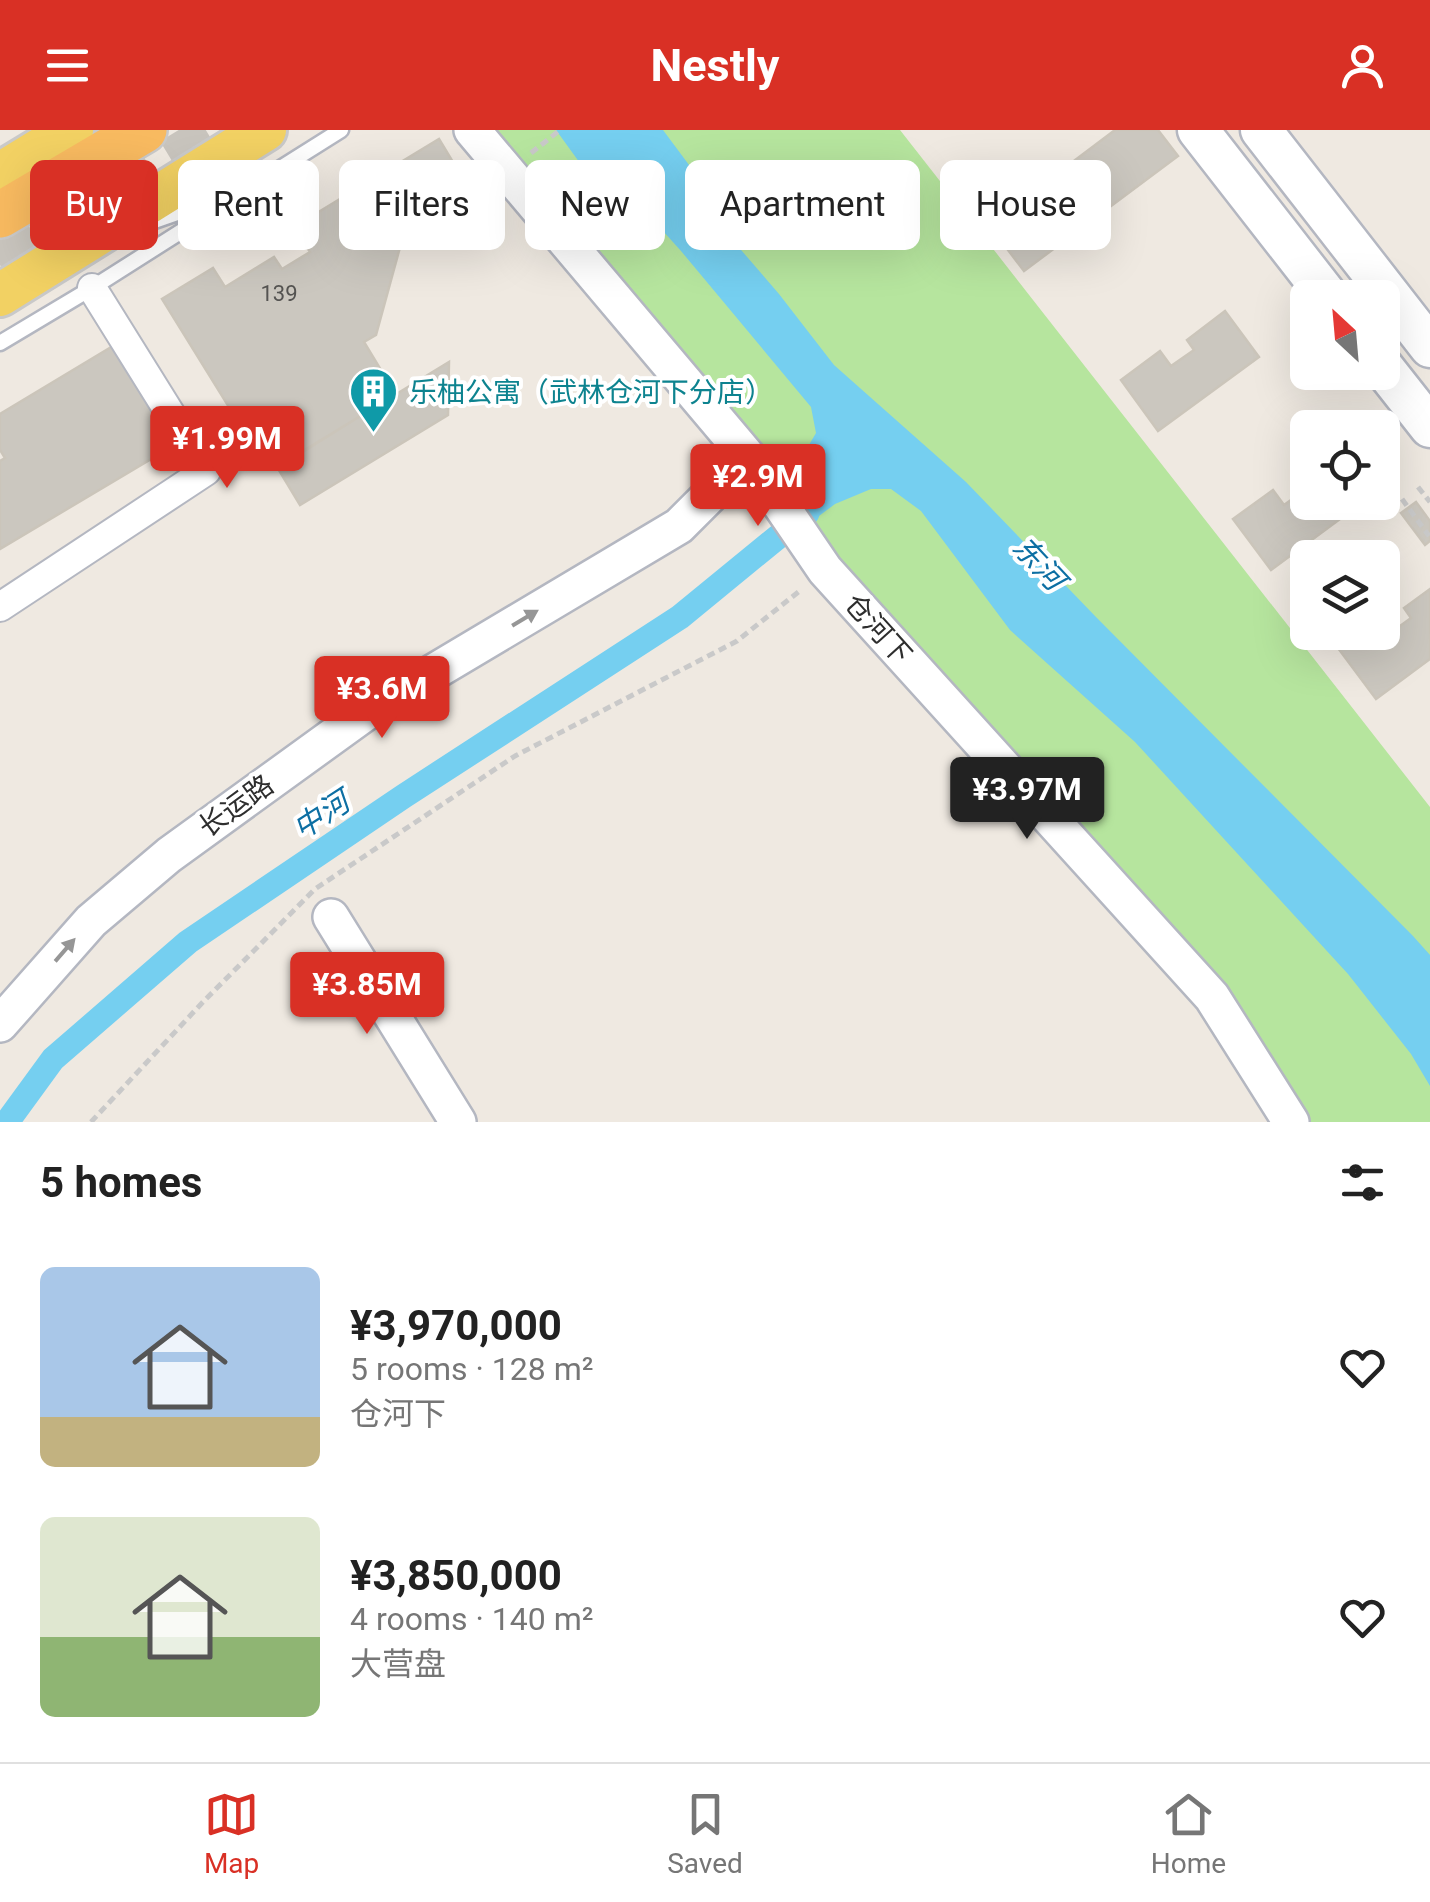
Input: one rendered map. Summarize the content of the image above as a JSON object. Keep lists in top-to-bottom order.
{
  "streets": {
    "street": ["仓河下", "长运路"]
  },
  "crossings": [
    ["仓河下", "长运路"]
  ],
  "one_way": ["长运路"],
  "water": ["东河", "中河"],
  "places": {
    "building": ["乐柚公寓（武林仓河下分店）"]
  },
  "house_numbers": ["139"],
  "north": "top left",
  "page": {
    "header": "Nestly",
    "chip": [
      "Buy",
      "Rent",
      "Filters",
      "New",
      "Apartment",
      "House"
    ],
    "price": [
      "¥1.99M",
      "¥2.9M",
      "¥3.6M",
      "¥3.97M",
      "¥3.85M"
    ],
    "heading": "5 homes",
    "list": [
      {
        "name": "¥3,970,000",
        "note": "5 rooms · 128 m² · 仓河下"
      },
      {
        "name": "¥3,850,000",
        "note": "4 rooms · 140 m² · 大营盘"
      }
    ],
    "tabs": ["Map", "Saved", "Home"]
  }
}
